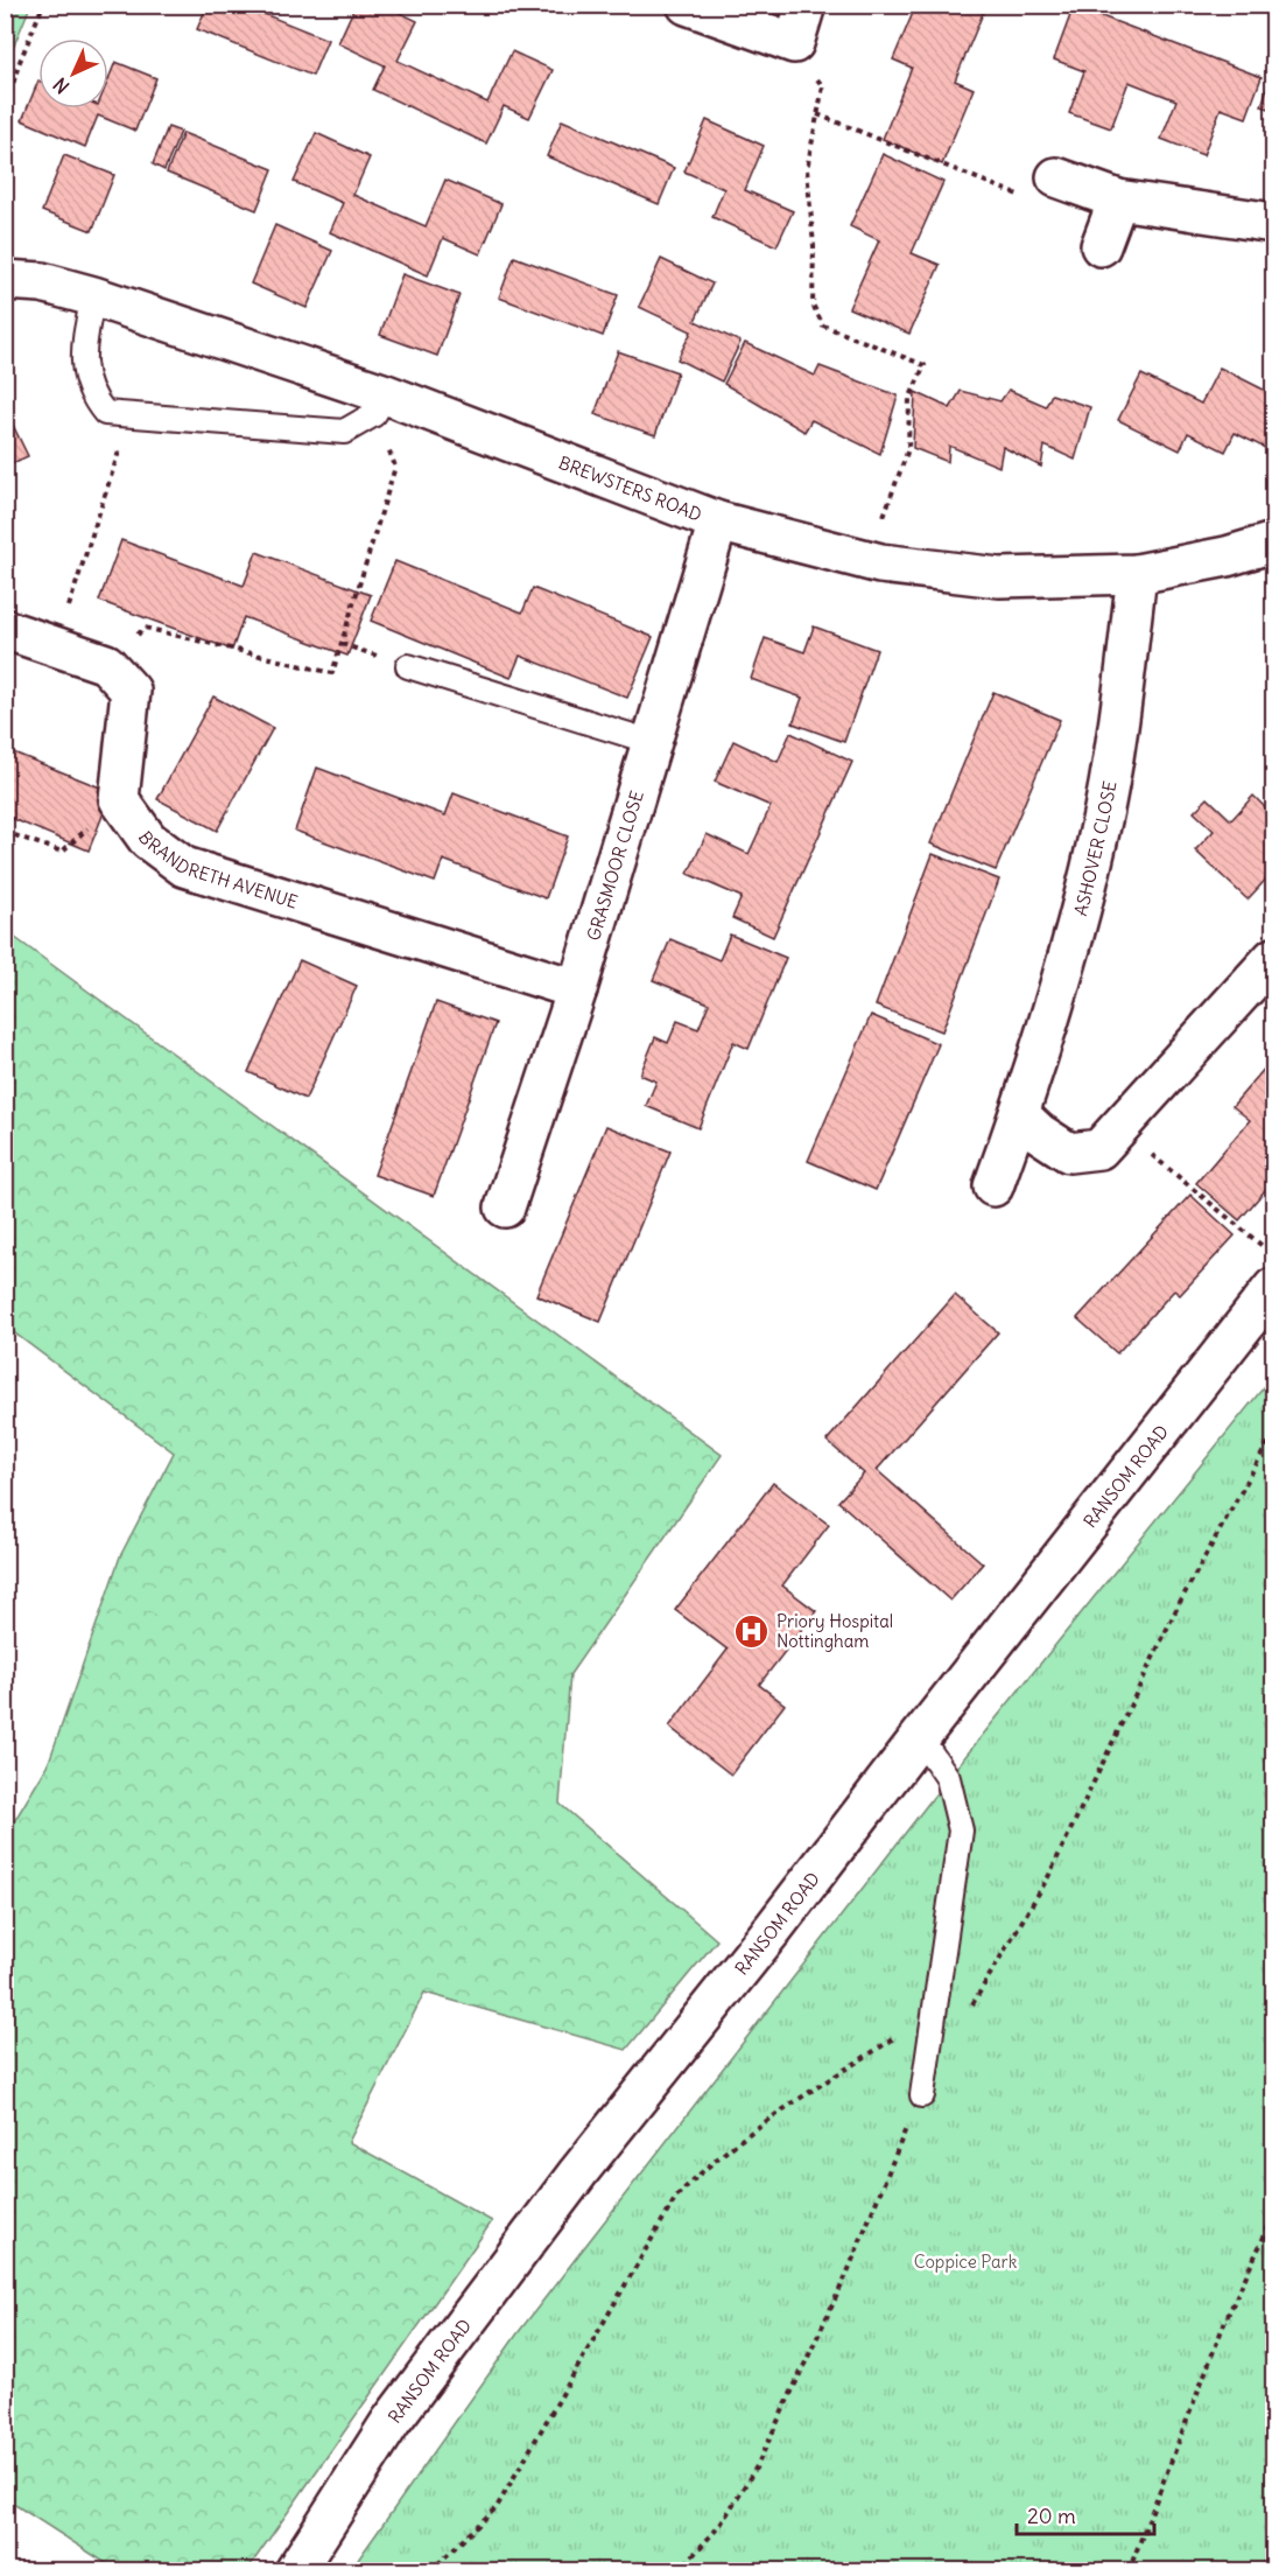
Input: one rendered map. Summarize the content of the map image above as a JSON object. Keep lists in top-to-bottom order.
{
  "streets": {
    "street": [
      "BREWSTERS ROAD",
      "ASHOVER CLOSE",
      "BRANDRETH AVENUE",
      "GRASMOOR CLOSE",
      "RANSOM ROAD"
    ]
  },
  "crossings": [
    ["BREWSTERS ROAD", "ASHOVER CLOSE"],
    ["BREWSTERS ROAD", "GRASMOOR CLOSE"],
    ["BRANDRETH AVENUE", "GRASMOOR CLOSE"]
  ],
  "parks": ["Coppice Park"],
  "places": {
    "hospital": ["Priory Hospital Nottingham"]
  },
  "scale_bar": "20 m",
  "north": "bottom left"
}
